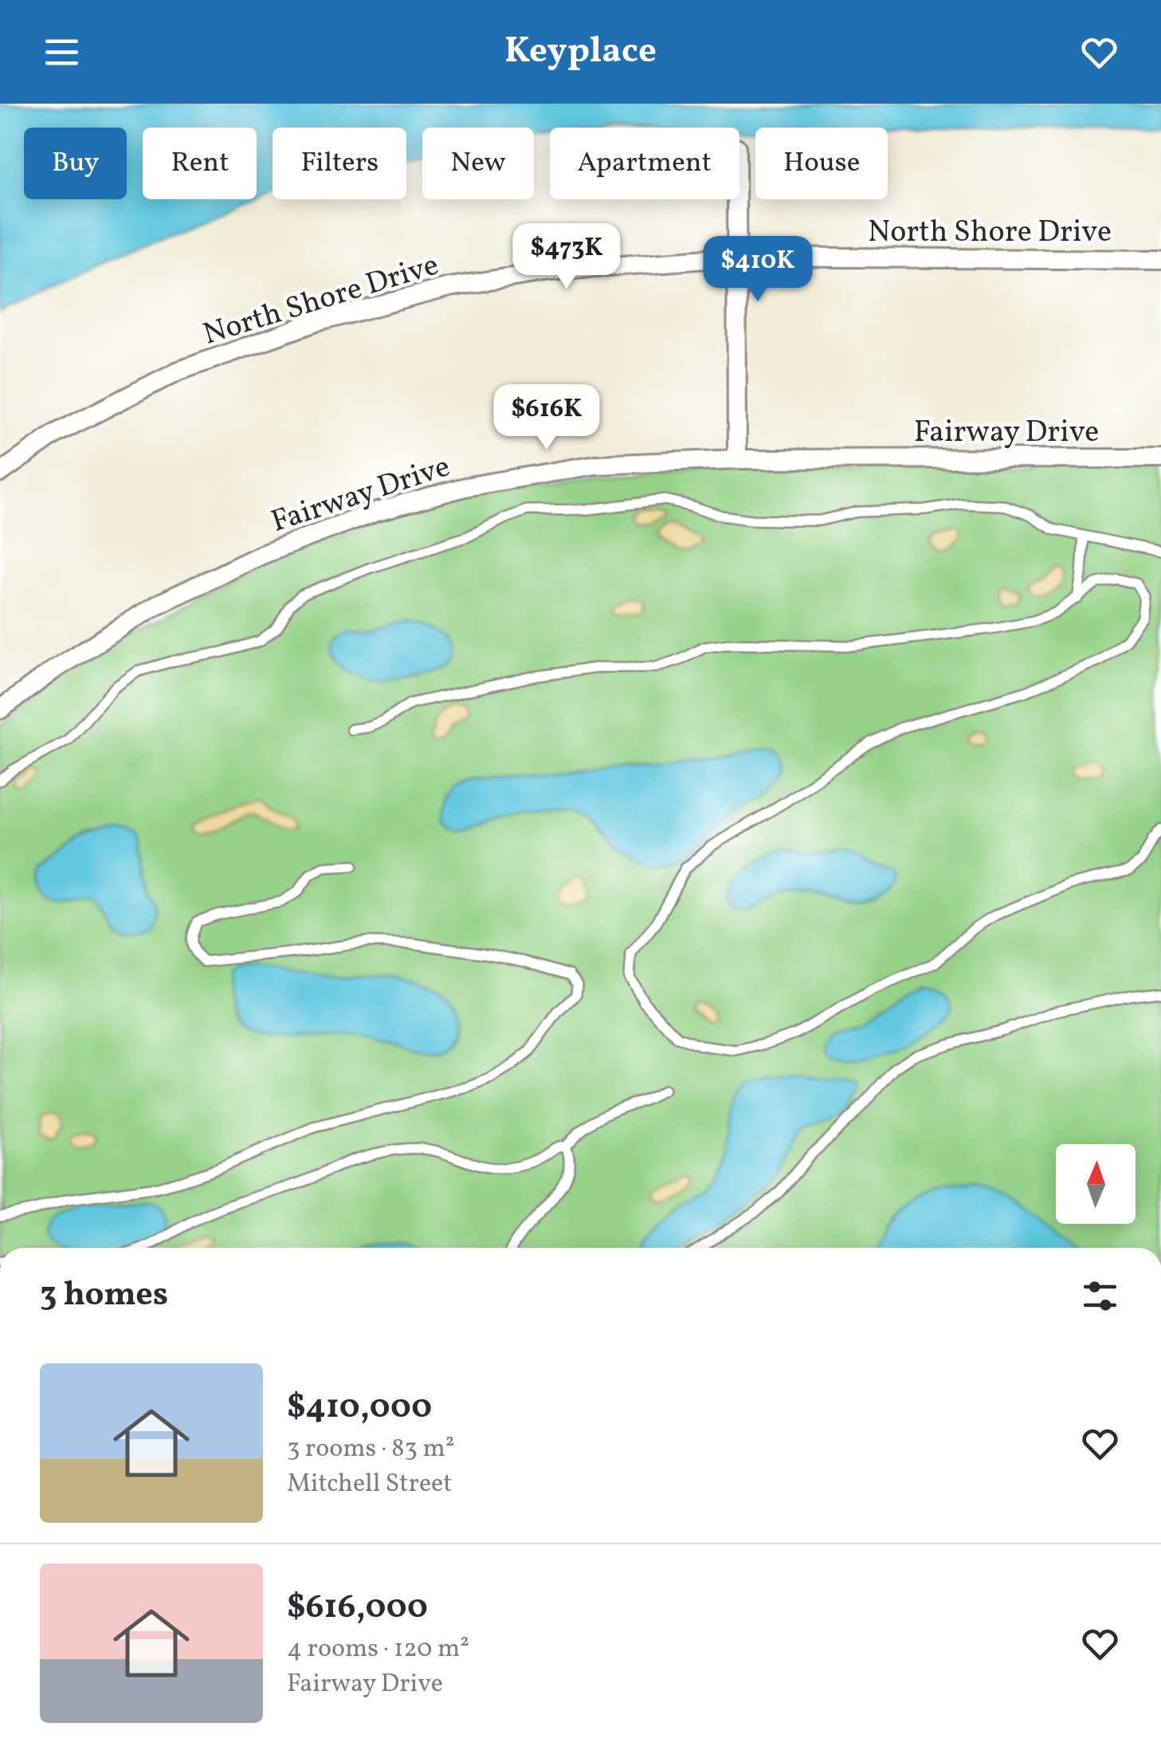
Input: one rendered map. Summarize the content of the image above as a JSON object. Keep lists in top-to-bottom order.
{
  "streets": {
    "street": ["North Shore Drive", "Fairway Drive"]
  },
  "north": "top",
  "page": {
    "header": "Keyplace",
    "chip": [
      "Buy",
      "Rent",
      "Filters",
      "New",
      "Apartment",
      "House"
    ],
    "price": ["$473K", "$410K", "$616K"],
    "heading": "3 homes",
    "list": [
      {
        "name": "$410,000",
        "note": "3 rooms · 83 m² · Mitchell Street"
      },
      {
        "name": "$616,000",
        "note": "4 rooms · 120 m² · Fairway Drive"
      }
    ]
  }
}
